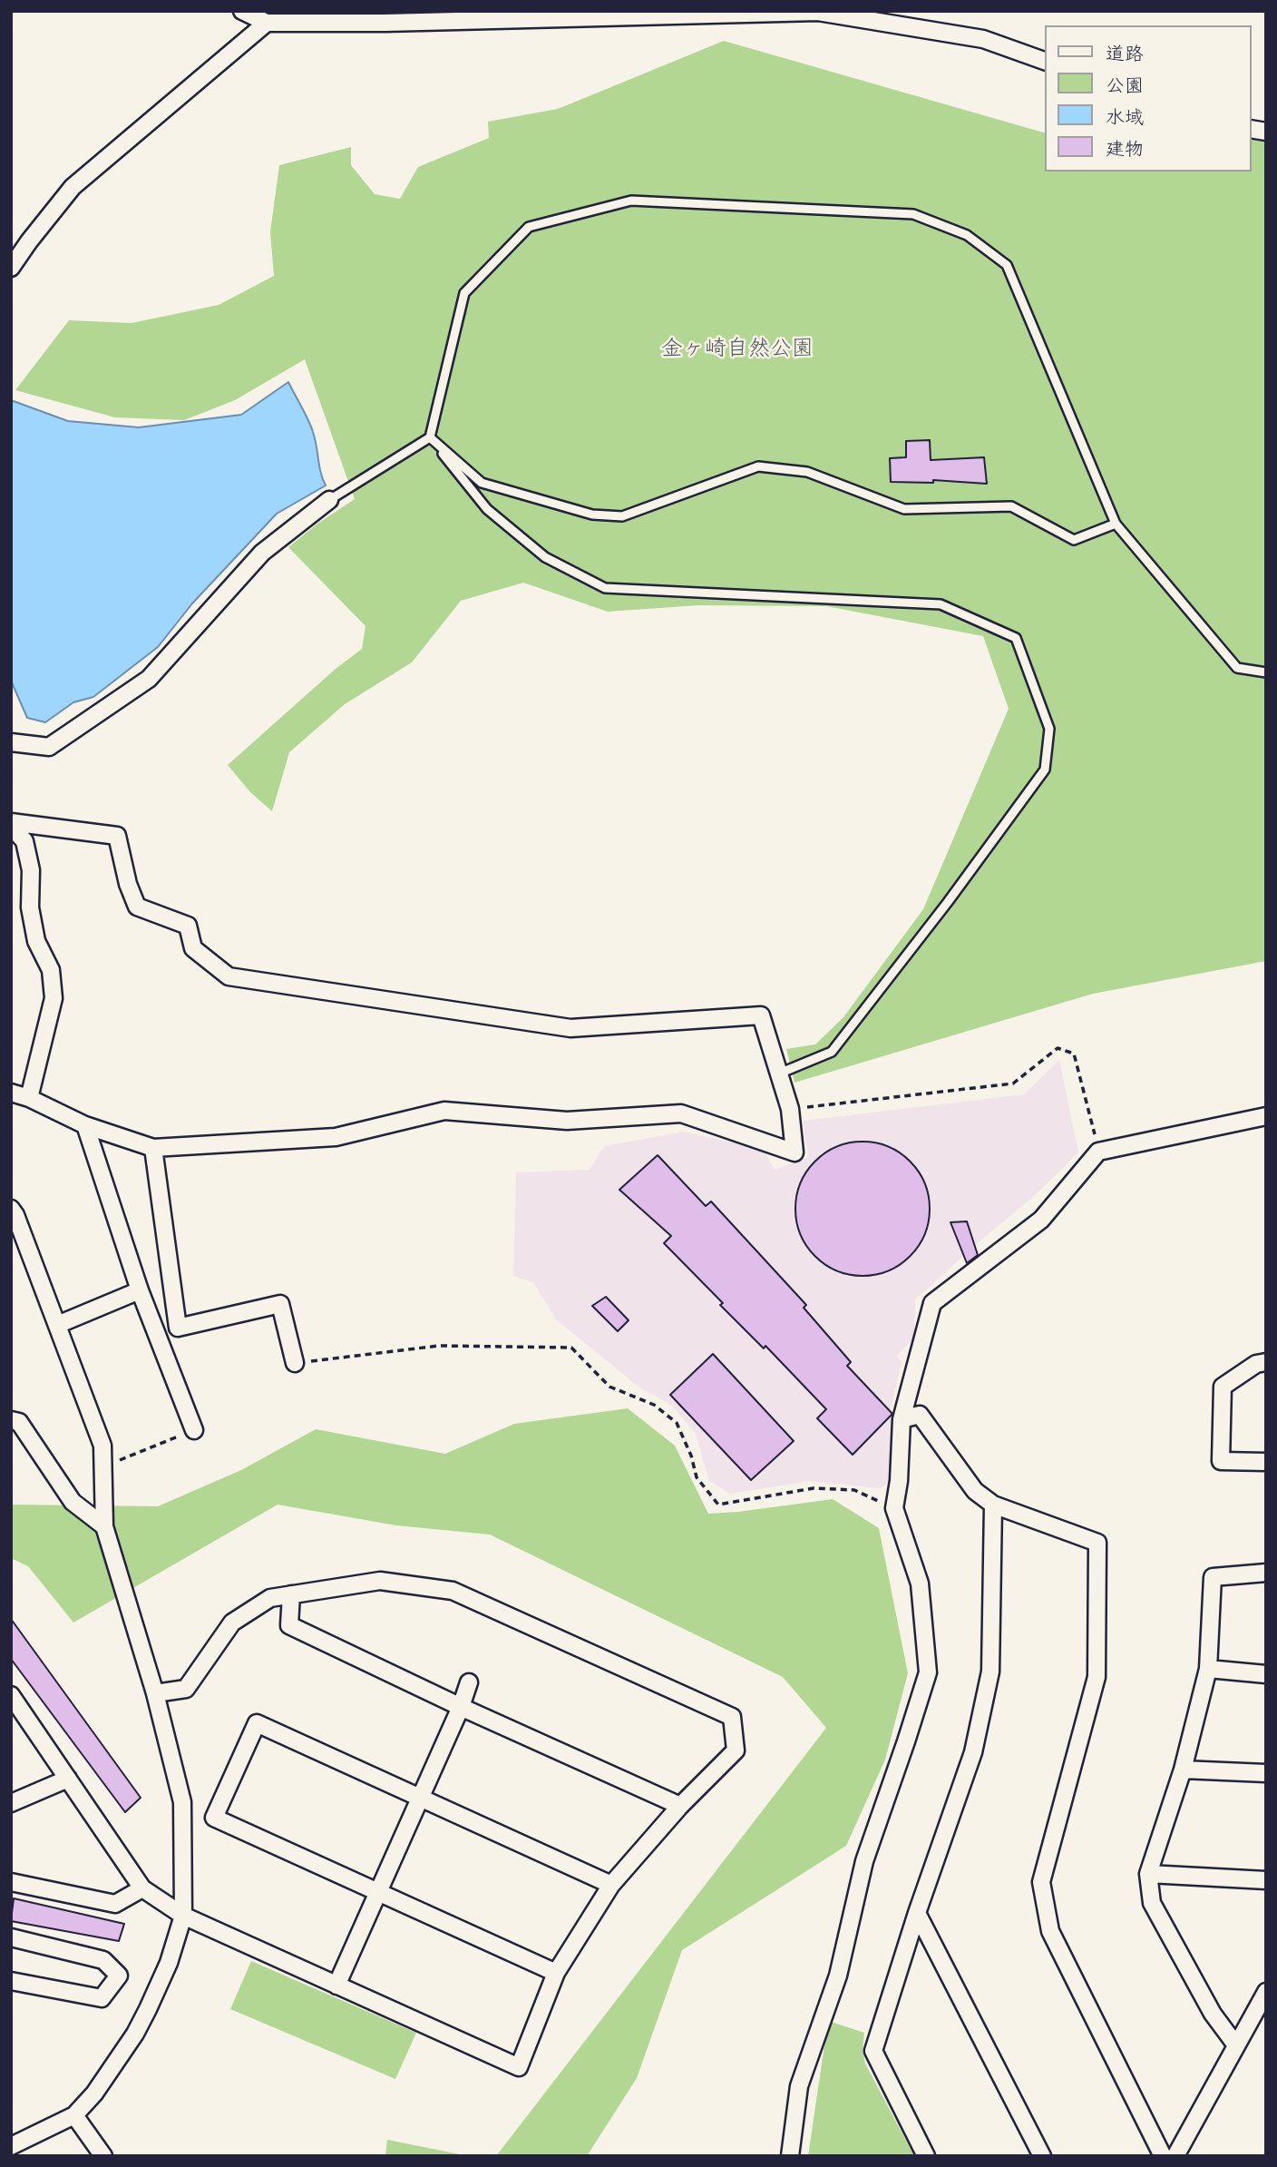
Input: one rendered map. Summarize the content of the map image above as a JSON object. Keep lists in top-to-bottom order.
{
  "parks": ["金ヶ崎自然公園"],
  "legend": [
    "道路",
    "公園",
    "水域",
    "建物"
  ]
}
